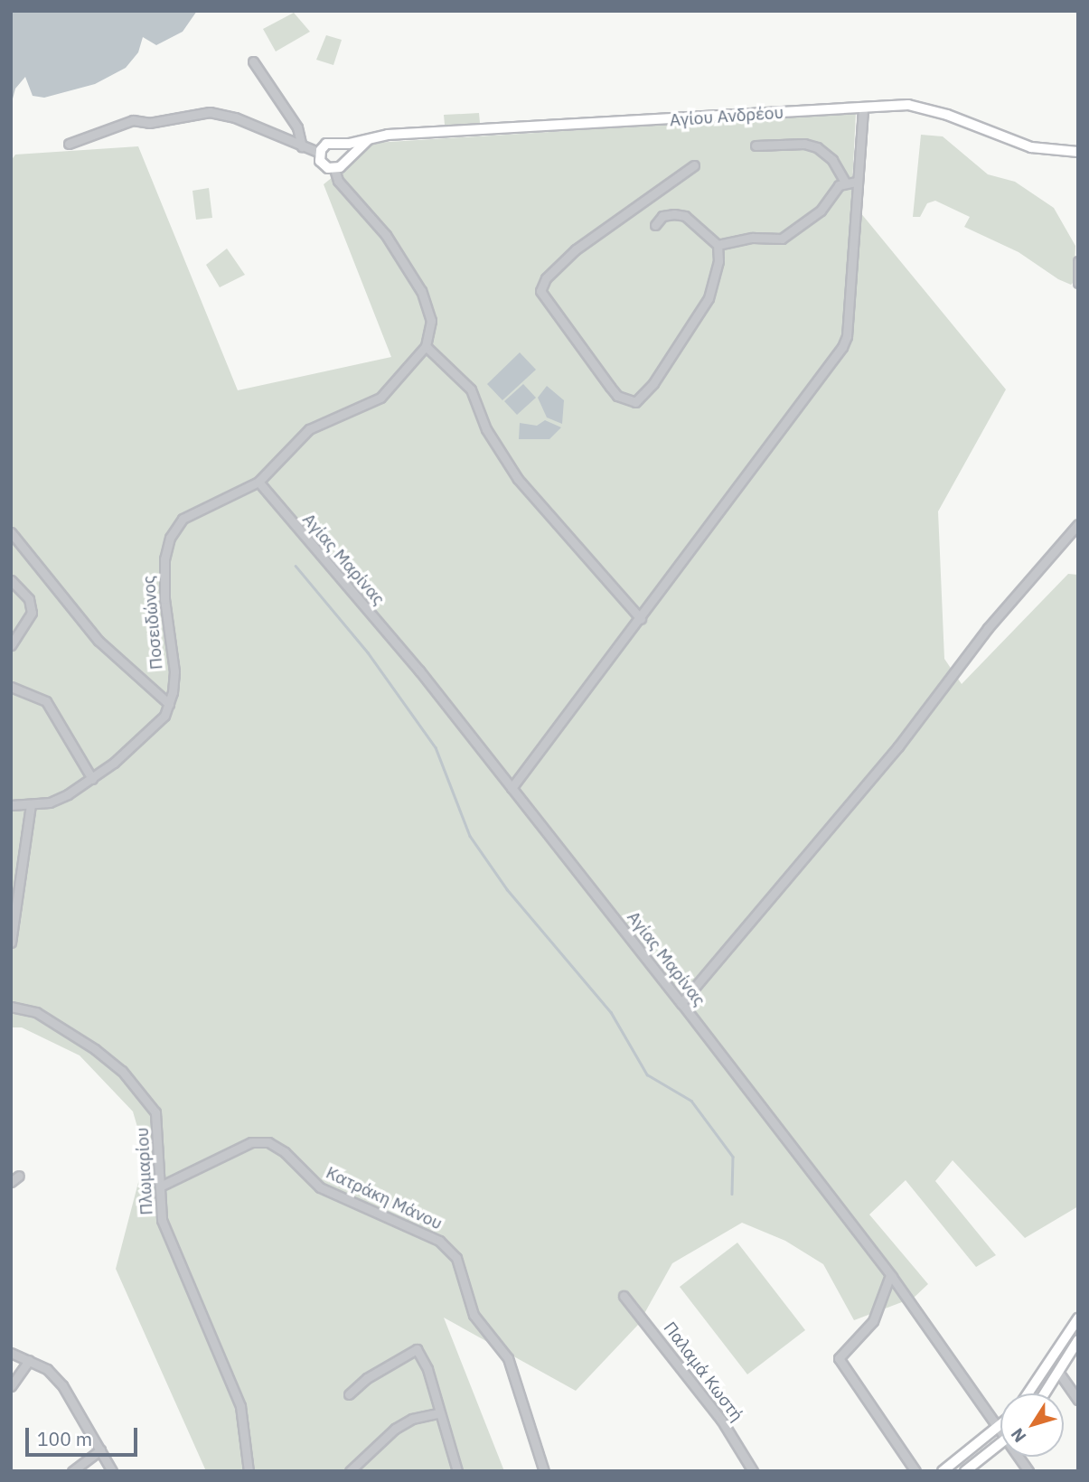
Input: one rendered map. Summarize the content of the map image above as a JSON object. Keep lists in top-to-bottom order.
{
  "streets": {
    "main road": ["Αγίου Ανδρέου"],
    "street": [
      "Αγίας Μαρίνας",
      "Ποσειδώνος",
      "Πλωμαρίου",
      "Κατράκη Μάνου",
      "Παλαμά Κωστή"
    ]
  },
  "crossings": [
    ["Αγίας Μαρίνας", "Ποσειδώνος"],
    ["Πλωμαρίου", "Κατράκη Μάνου"]
  ],
  "scale_bar": "100 m",
  "north": "bottom left"
}
